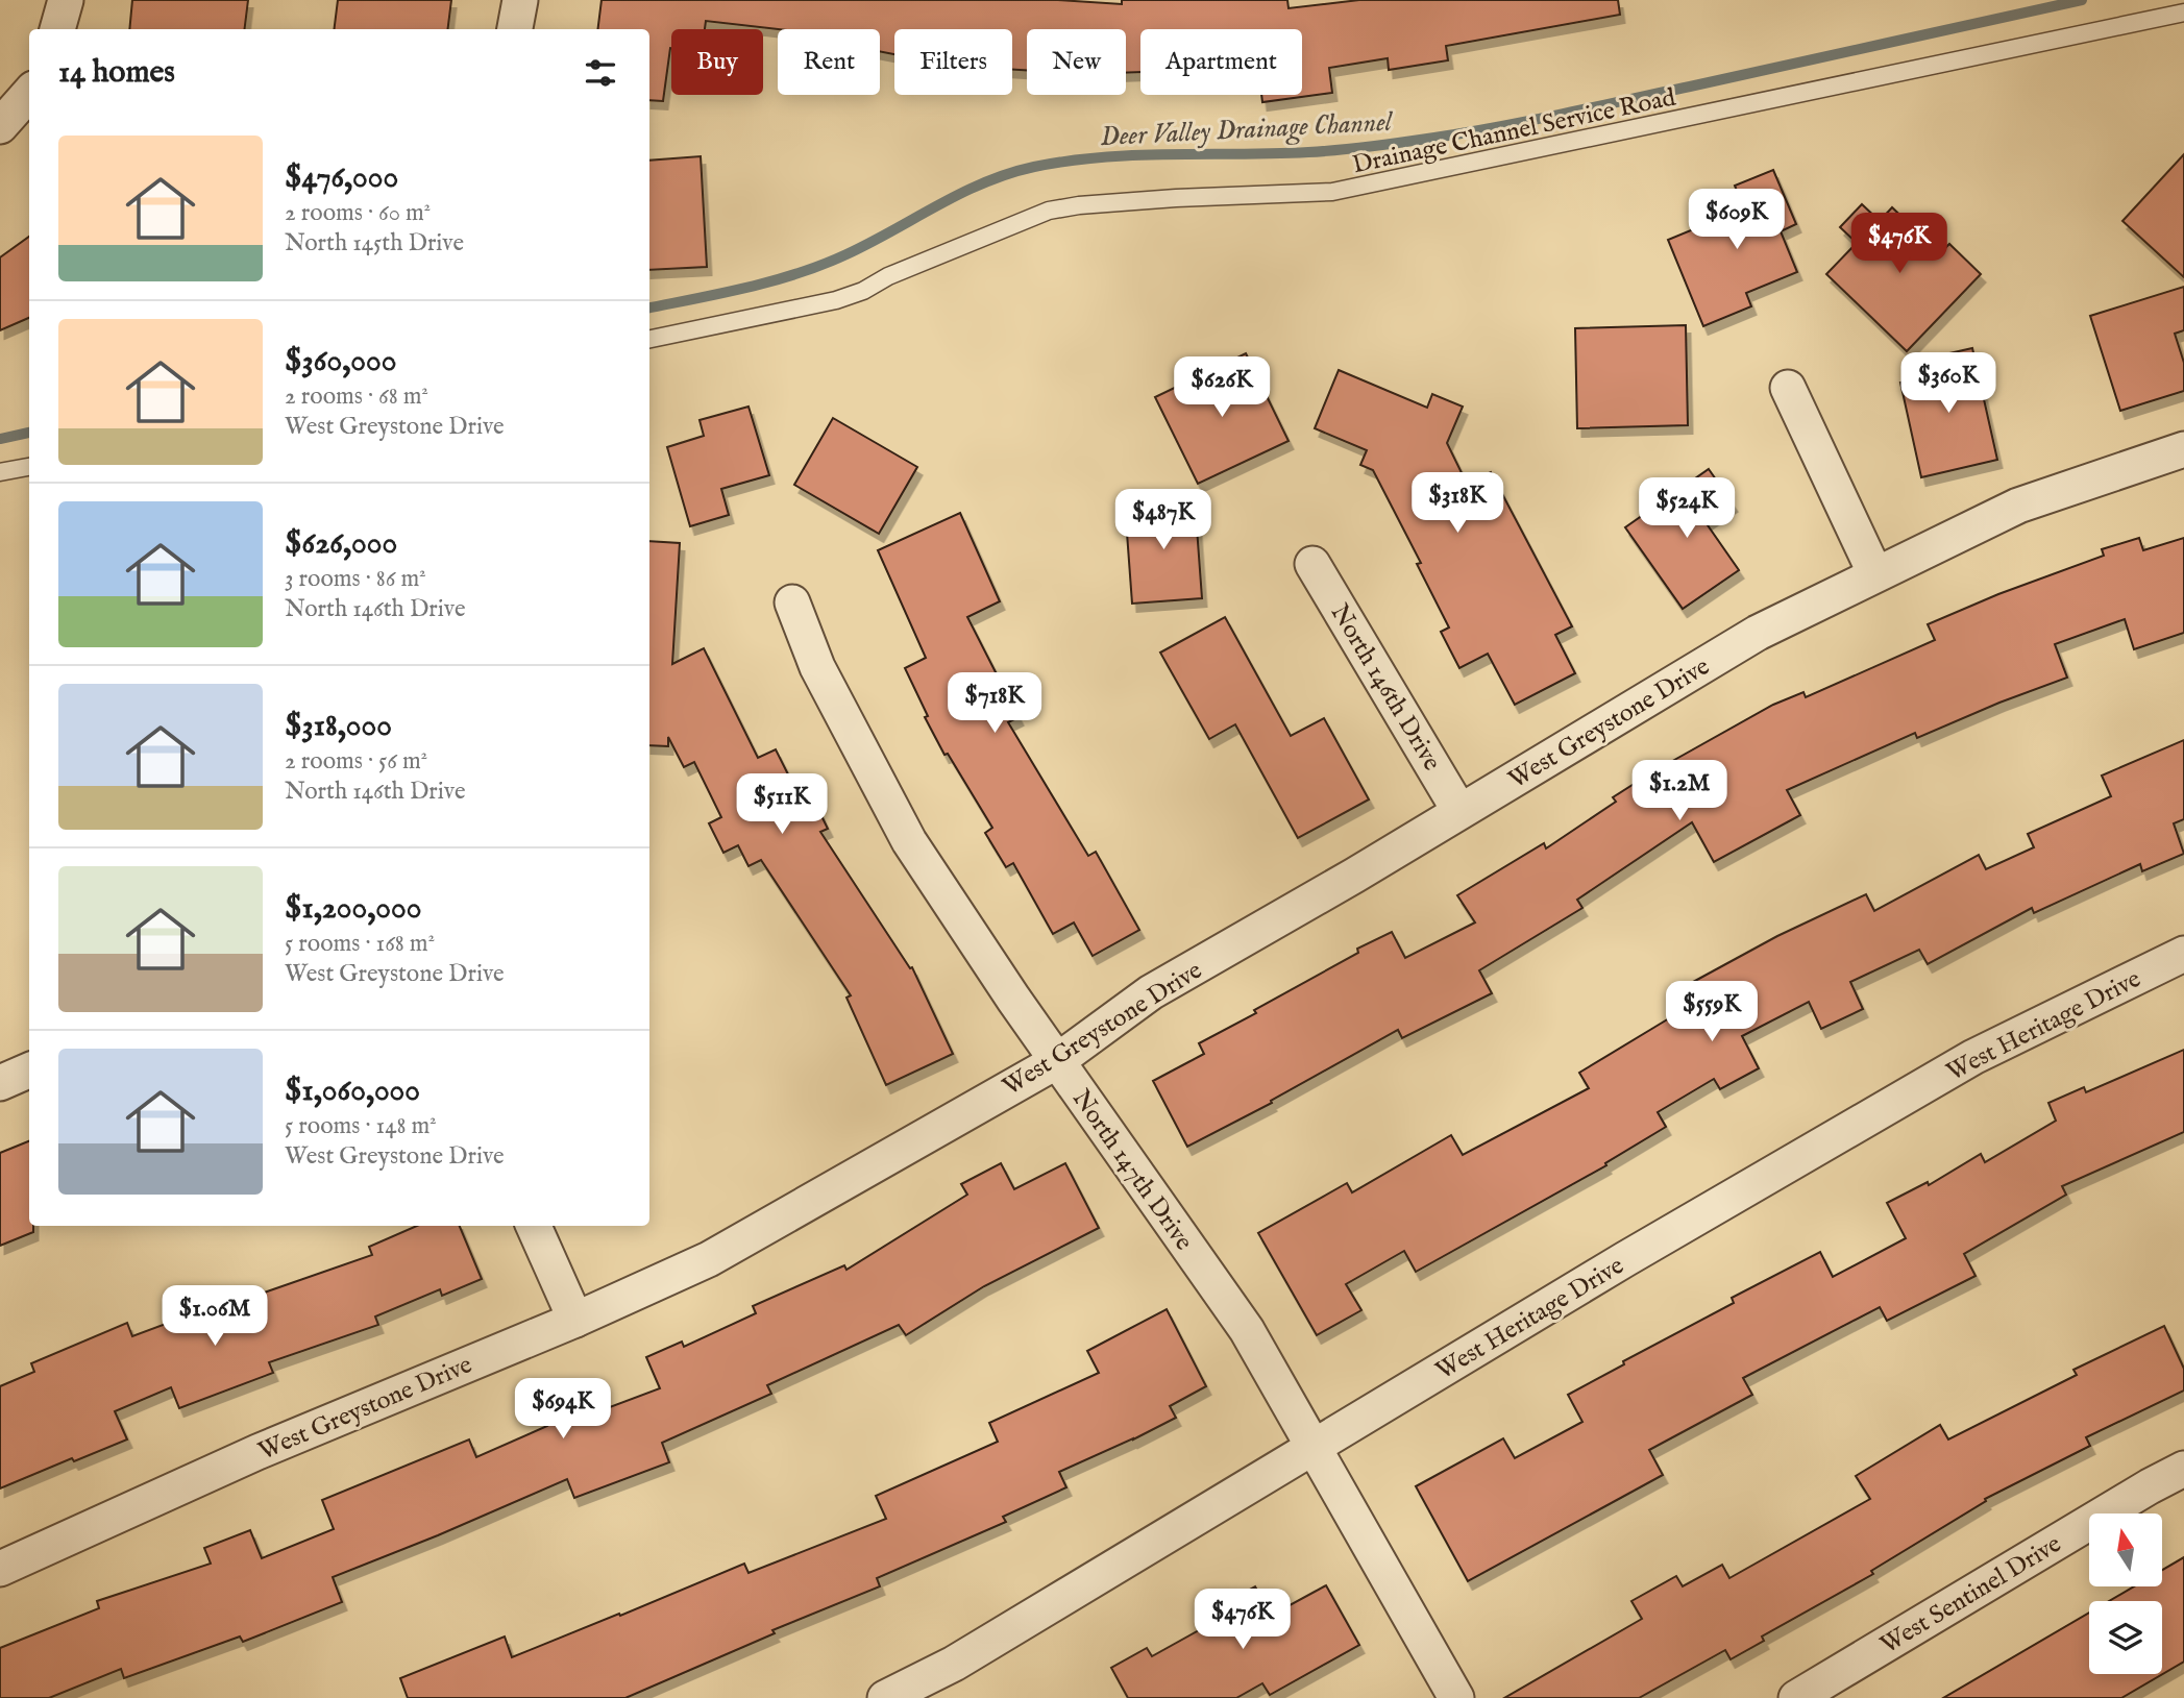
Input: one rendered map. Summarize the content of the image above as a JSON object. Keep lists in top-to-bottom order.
{
  "streets": {
    "street": [
      "North 146th Drive",
      "West Greystone Drive",
      "West Heritage Drive",
      "North 147th Drive",
      "West Sentinel Drive"
    ],
    "lane": ["Drainage Channel Service Road"]
  },
  "crossings": [
    ["North 146th Drive", "West Greystone Drive"],
    ["West Greystone Drive", "North 147th Drive"],
    ["West Heritage Drive", "North 147th Drive"]
  ],
  "water": ["Deer Valley Drainage Channel"],
  "north": "top",
  "page": {
    "chip": [
      "Buy",
      "Rent",
      "Filters",
      "New",
      "Apartment"
    ],
    "heading": "14 homes",
    "list": [
      {
        "name": "$476,000",
        "note": "2 rooms · 60 m² · North 145th Drive"
      },
      {
        "name": "$360,000",
        "note": "2 rooms · 68 m² · West Greystone Drive"
      },
      {
        "name": "$626,000",
        "note": "3 rooms · 86 m² · North 146th Drive"
      },
      {
        "name": "$318,000",
        "note": "2 rooms · 56 m² · North 146th Drive"
      },
      {
        "name": "$1,200,000",
        "note": "5 rooms · 168 m² · West Greystone Drive"
      },
      {
        "name": "$1,060,000",
        "note": "5 rooms · 148 m² · West Greystone Drive"
      }
    ],
    "price": [
      "$609K",
      "$476K",
      "$360K",
      "$626K",
      "$318K",
      "$524K",
      "$487K",
      "$718K",
      "$1.2M",
      "$511K",
      "$559K",
      "$1.06M",
      "$694K",
      "$476K"
    ]
  }
}
